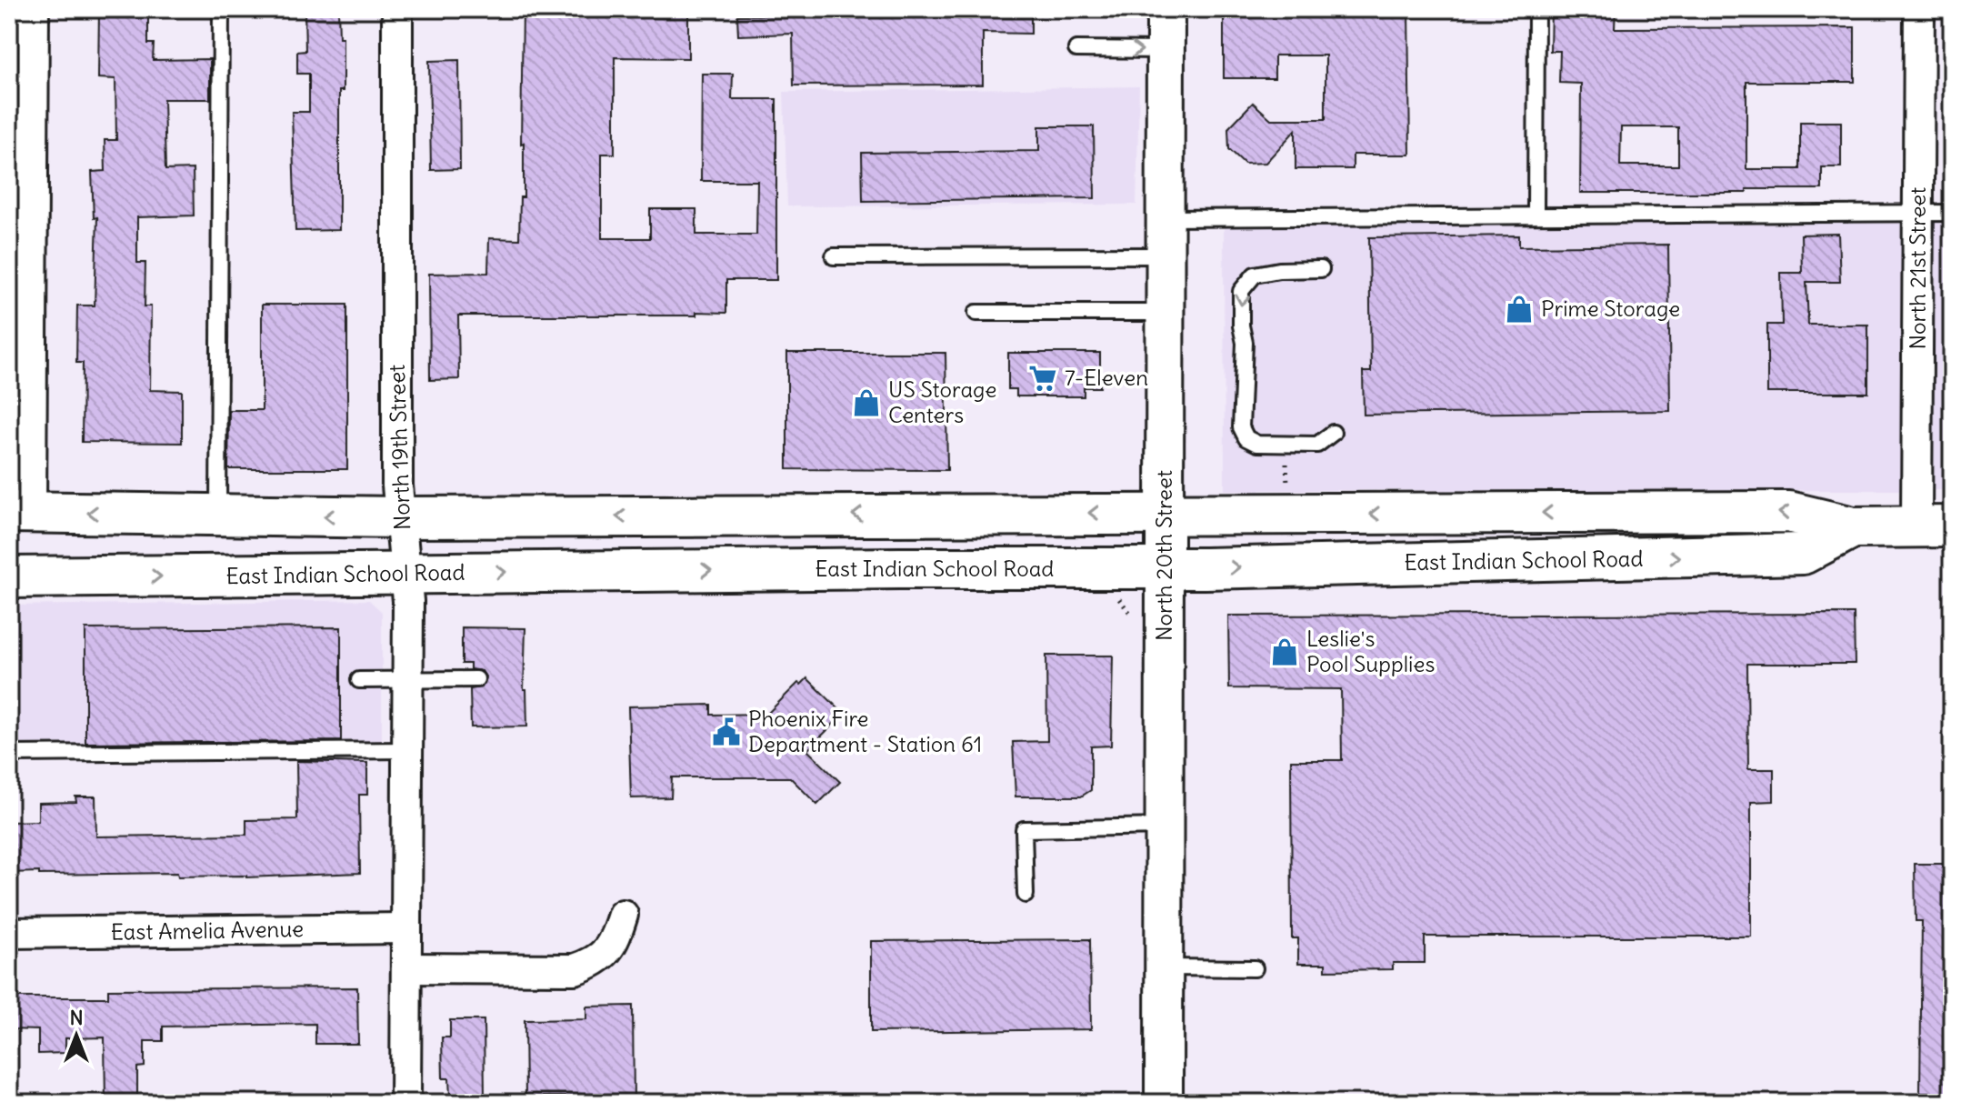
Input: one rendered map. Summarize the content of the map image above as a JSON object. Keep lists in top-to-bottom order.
{
  "streets": {
    "main road": ["East Indian School Road"],
    "street": [
      "North 21st Street",
      "North 19th Street",
      "North 20th Street",
      "East Amelia Avenue"
    ]
  },
  "crossings": [
    ["North 21st Street", "East Indian School Road"],
    ["North 19th Street", "East Indian School Road"],
    ["North 19th Street", "East Amelia Avenue"],
    ["North 20th Street", "East Indian School Road"]
  ],
  "places": {
    "shop": ["Prime Storage", "US Storage Centers", "Leslie's Pool Supplies"],
    "supermarket": ["7-Eleven"],
    "public building": ["Phoenix Fire Department - Station 61"]
  },
  "north": "top"
}
